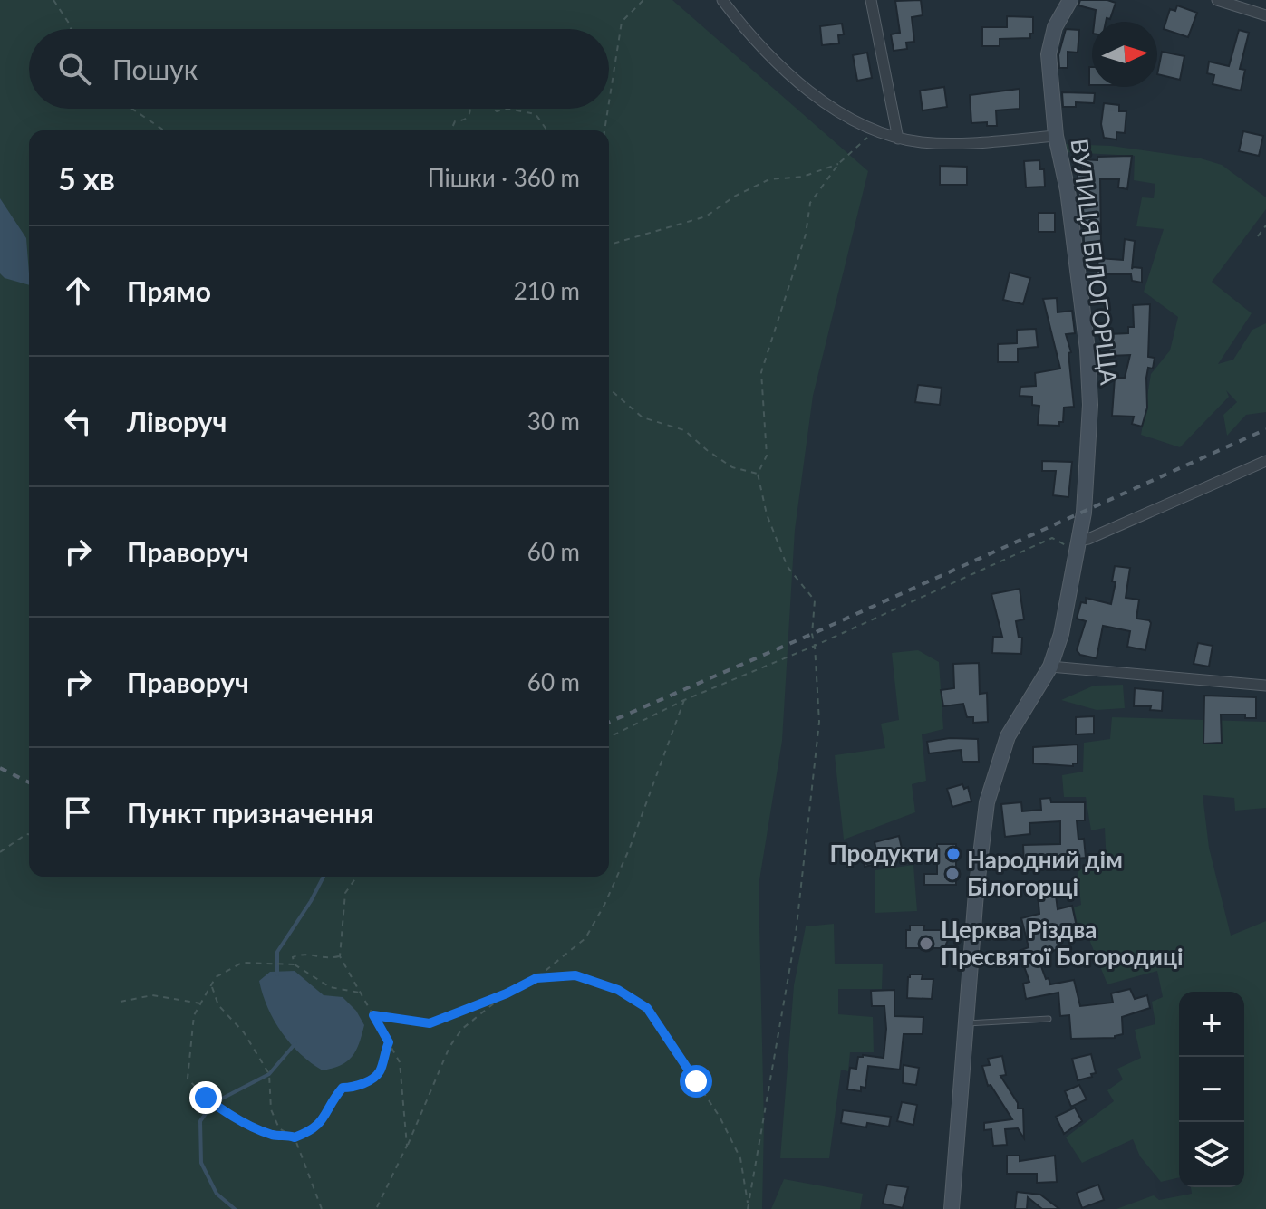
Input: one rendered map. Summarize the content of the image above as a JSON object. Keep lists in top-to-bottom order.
{
  "streets": {
    "street": ["ВУЛИЦЯ БІЛОГОРЩА"]
  },
  "places": ["Продукти", "Народний дім Білогорщі", "Церква Різдва Пресвятої Богородиці"],
  "north": "right",
  "page": {
    "search": "Пошук",
    "heading": ["5 хв", "Пішки · 360 m"],
    "list": [
      ["Прямо", "210 m"],
      ["Ліворуч", "30 m"],
      ["Праворуч", "60 m"],
      ["Праворуч", "60 m"],
      "Пункт призначення"
    ],
    "map_buttons": ["+", "−"]
  }
}
